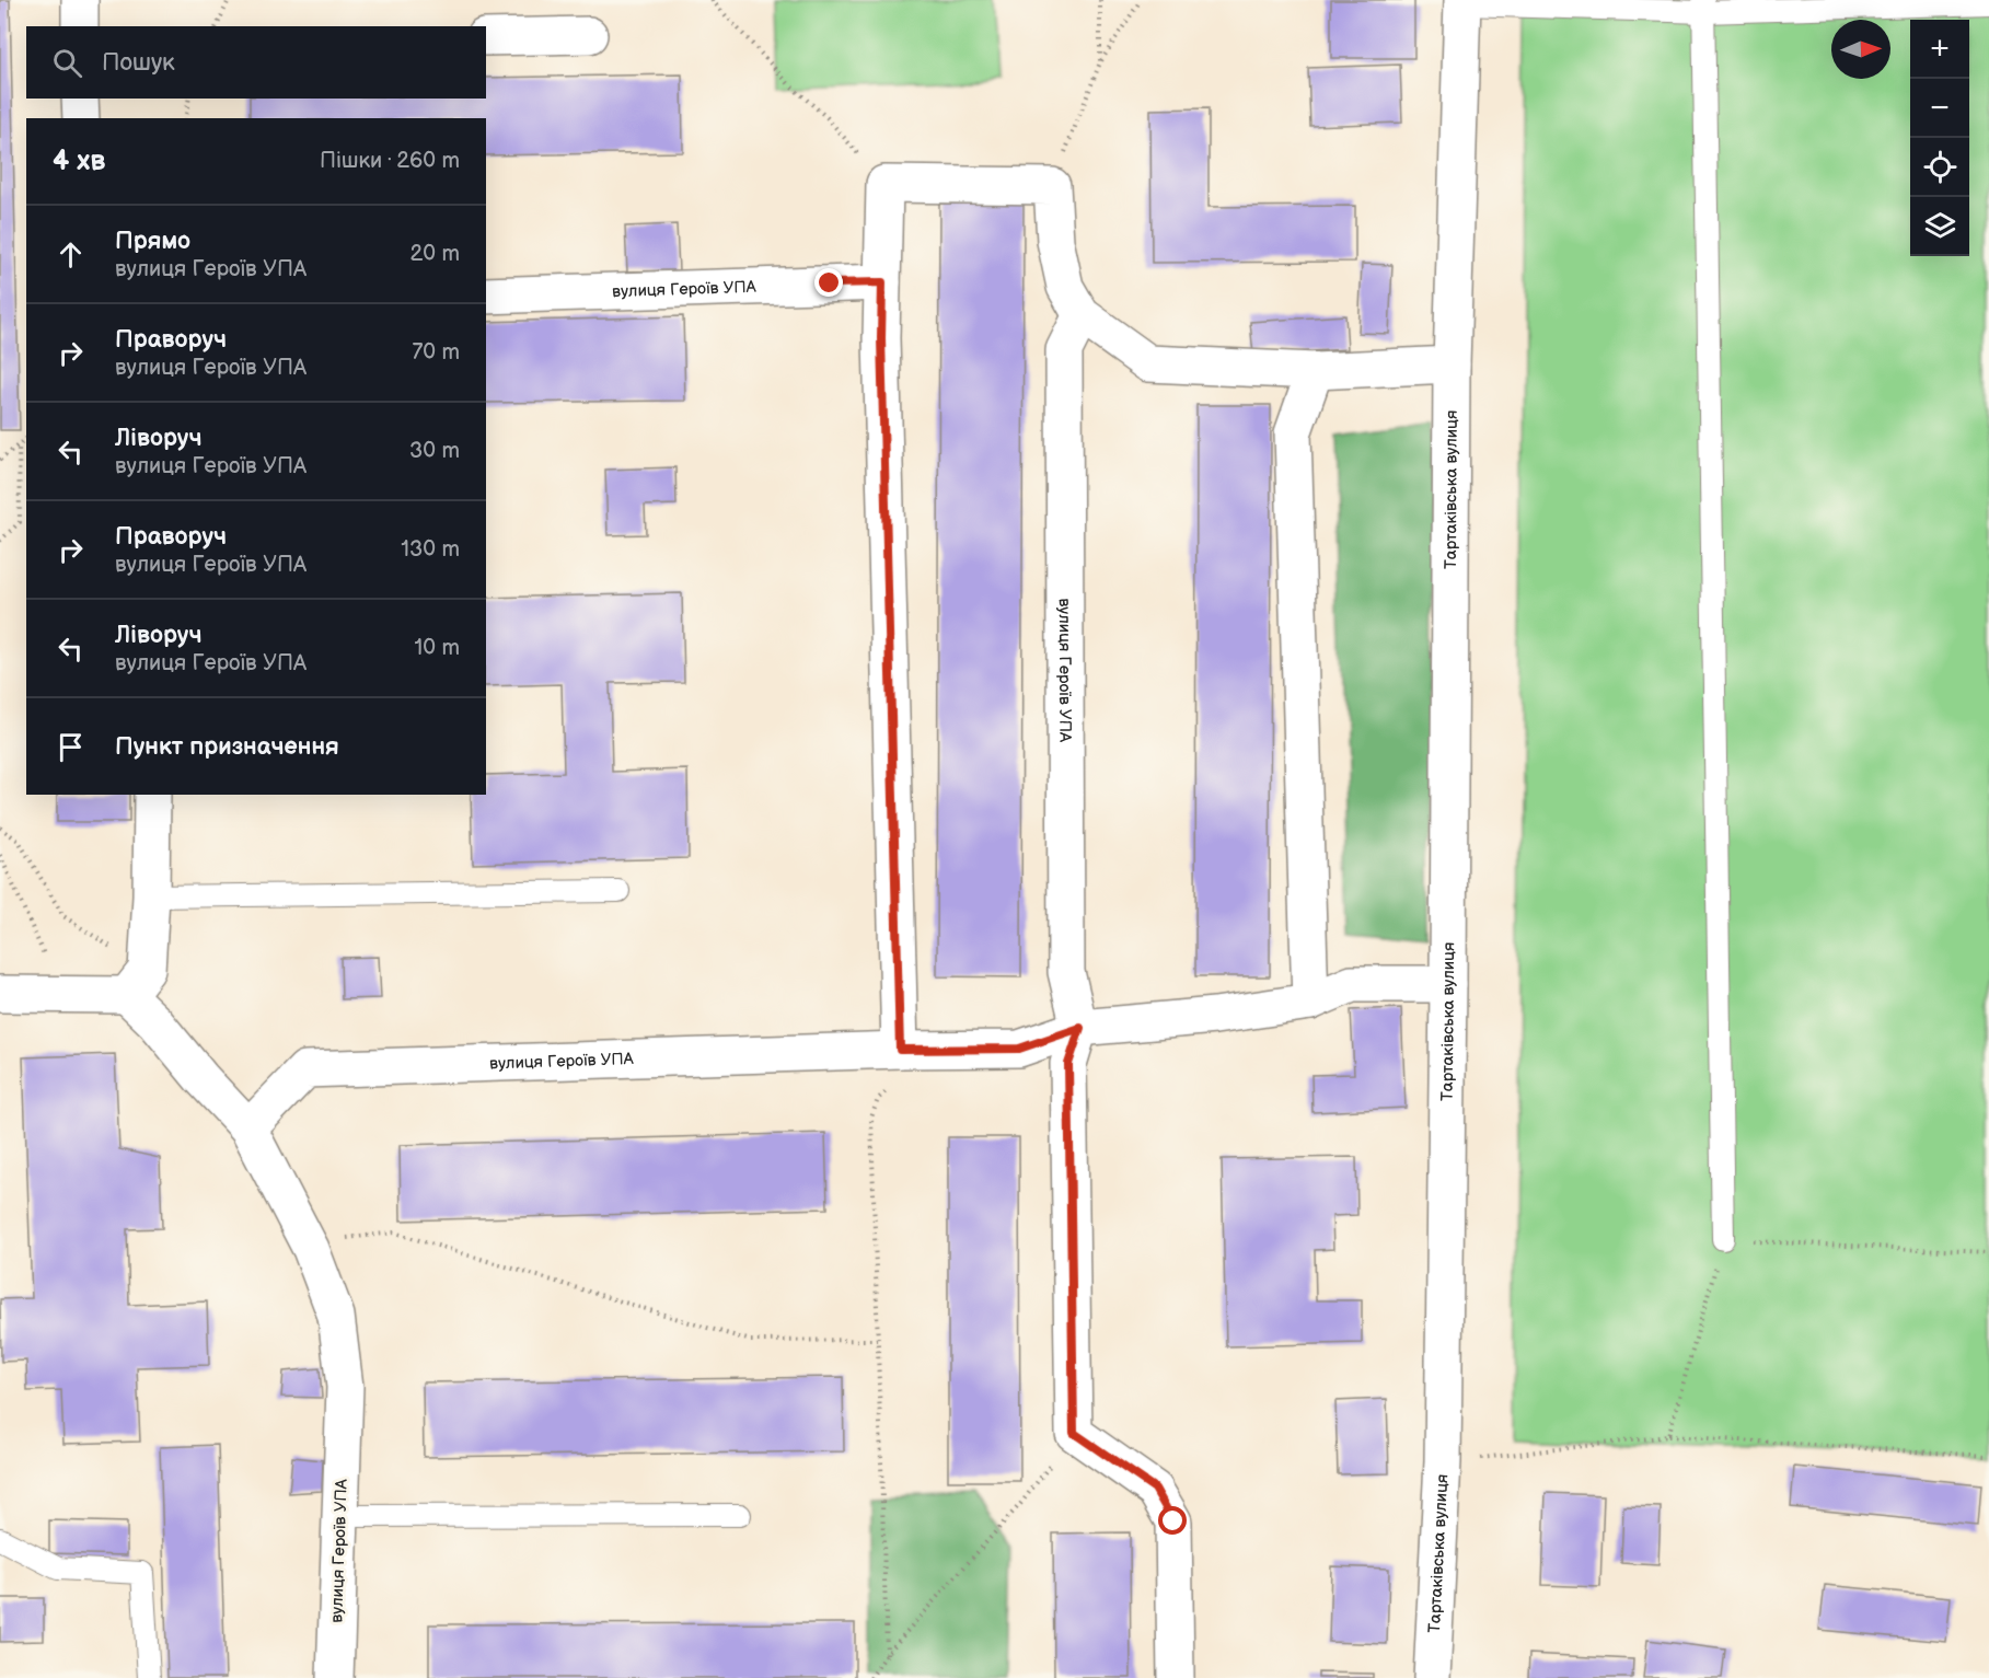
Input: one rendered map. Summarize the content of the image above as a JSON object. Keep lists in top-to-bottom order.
{
  "streets": {
    "street": ["вулиця Героїв УПА", "Тартаківська вулиця"]
  },
  "crossings": [
    ["вулиця Героїв УПА", "Тартаківська вулиця"]
  ],
  "north": "right",
  "page": {
    "map_buttons": ["+", "−"],
    "search": "Пошук",
    "heading": ["4 хв", "Пішки · 260 m"],
    "list": [
      ["Прямо", "вулиця Героїв УПА", "20 m"],
      ["Праворуч", "вулиця Героїв УПА", "70 m"],
      ["Ліворуч", "вулиця Героїв УПА", "30 m"],
      ["Праворуч", "вулиця Героїв УПА", "130 m"],
      ["Ліворуч", "вулиця Героїв УПА", "10 m"],
      "Пункт призначення"
    ]
  }
}
